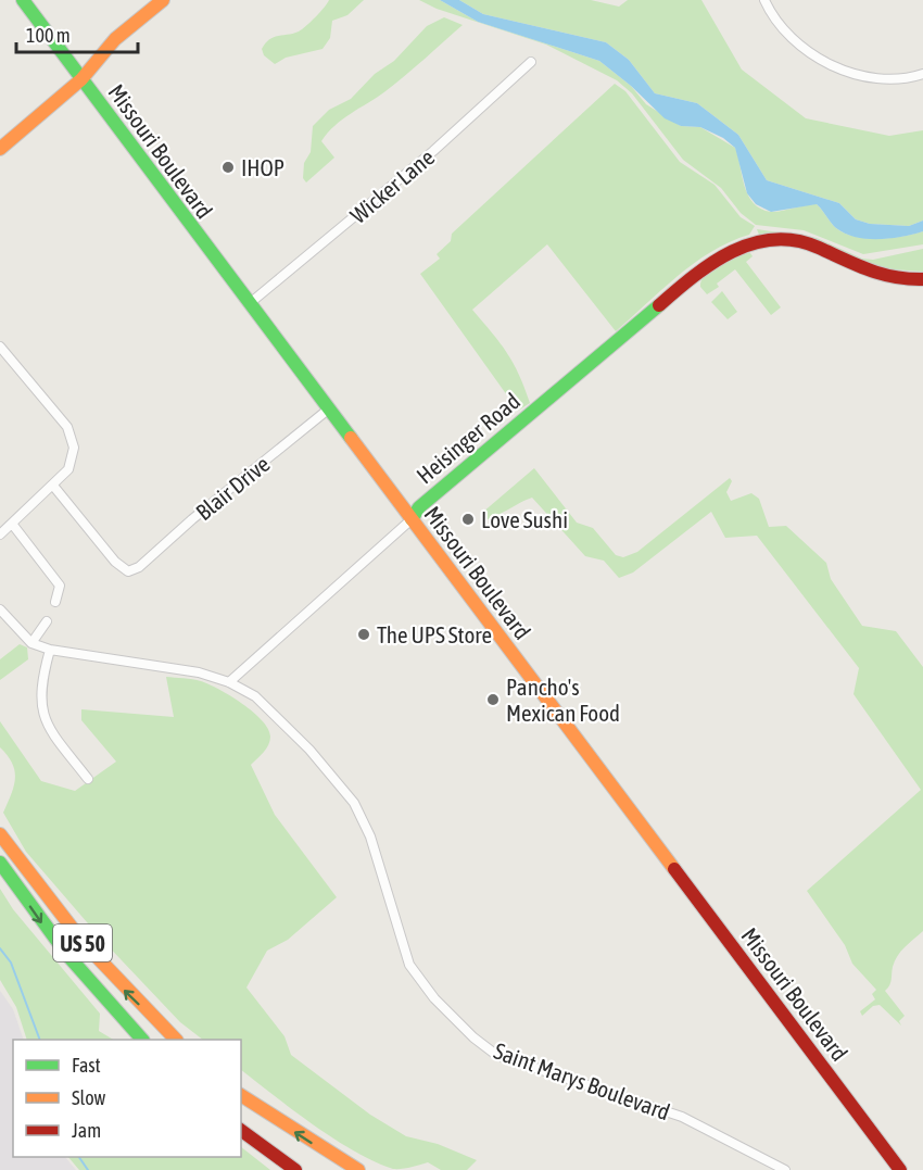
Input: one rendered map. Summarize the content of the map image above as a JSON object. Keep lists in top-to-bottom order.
{
  "streets": {
    "main road": ["Missouri Boulevard", "Heisinger Road", "US 50"],
    "street": ["Wicker Lane", "Blair Drive", "Saint Marys Boulevard"]
  },
  "crossings": [
    ["Missouri Boulevard", "Wicker Lane"],
    ["Missouri Boulevard", "Heisinger Road"],
    ["Missouri Boulevard", "Blair Drive"],
    ["Heisinger Road", "Saint Marys Boulevard"]
  ],
  "places": [
    "IHOP",
    "Love Sushi",
    "The UPS Store",
    "Pancho's Mexican Food"
  ],
  "legend": ["Fast", "Slow", "Jam"],
  "scale_bar": "100 m"
}
